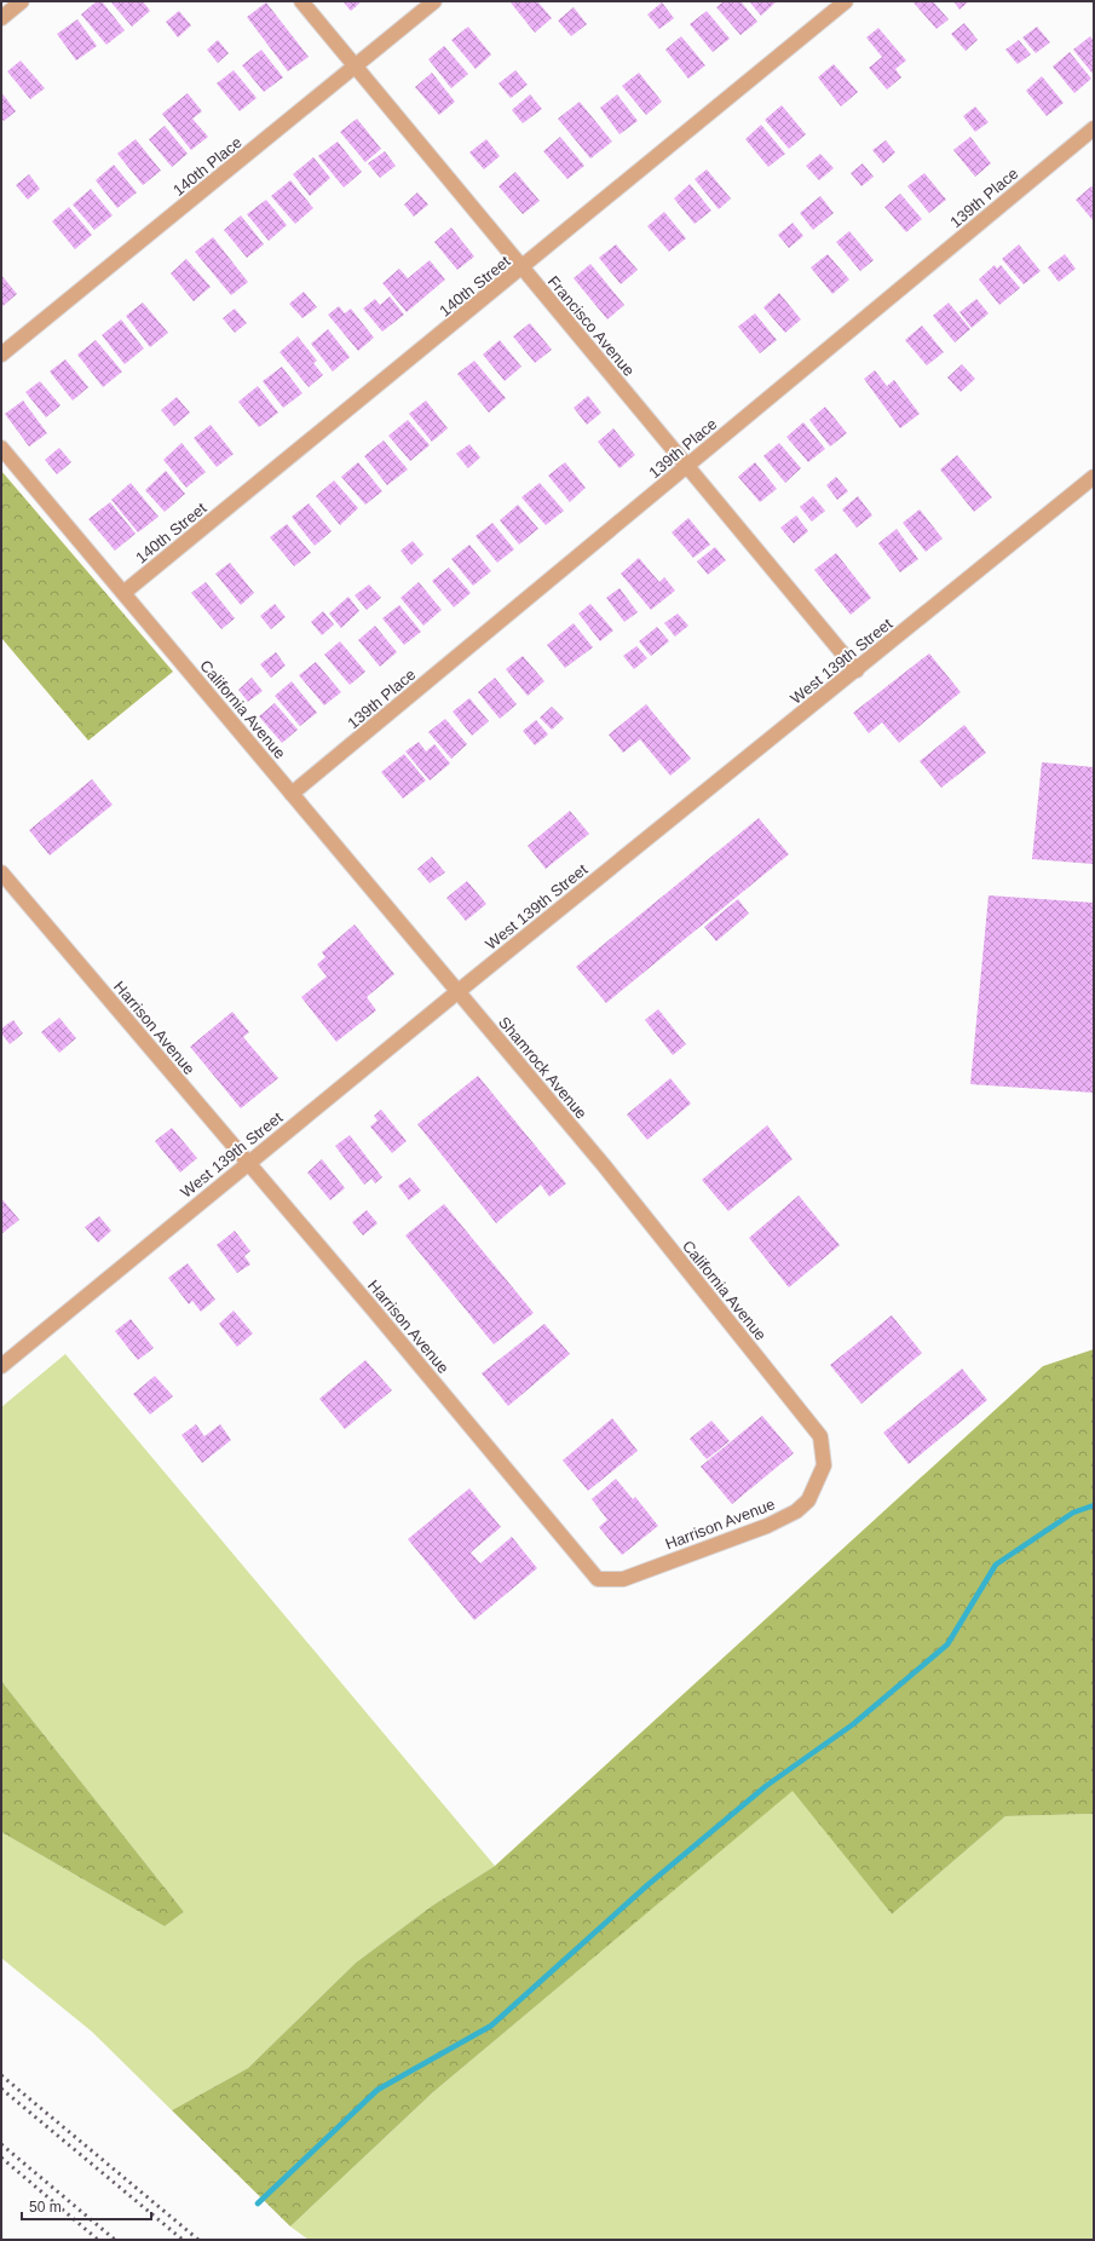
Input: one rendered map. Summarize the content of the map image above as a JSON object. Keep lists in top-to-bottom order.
{
  "streets": {
    "street": [
      "140th Place",
      "139th Place",
      "140th Street",
      "Francisco Avenue",
      "West 139th Street",
      "California Avenue",
      "Harrison Avenue",
      "Shamrock Avenue"
    ]
  },
  "crossings": [
    ["140th Place", "Francisco Avenue"],
    ["139th Place", "Francisco Avenue"],
    ["139th Place", "California Avenue"],
    ["140th Street", "Francisco Avenue"],
    ["140th Street", "California Avenue"],
    ["Francisco Avenue", "West 139th Street"],
    ["West 139th Street", "California Avenue"],
    ["West 139th Street", "Harrison Avenue"],
    ["West 139th Street", "Shamrock Avenue"],
    ["California Avenue", "Harrison Avenue"],
    ["California Avenue", "Shamrock Avenue"]
  ],
  "scale_bar": "50 m"
}
